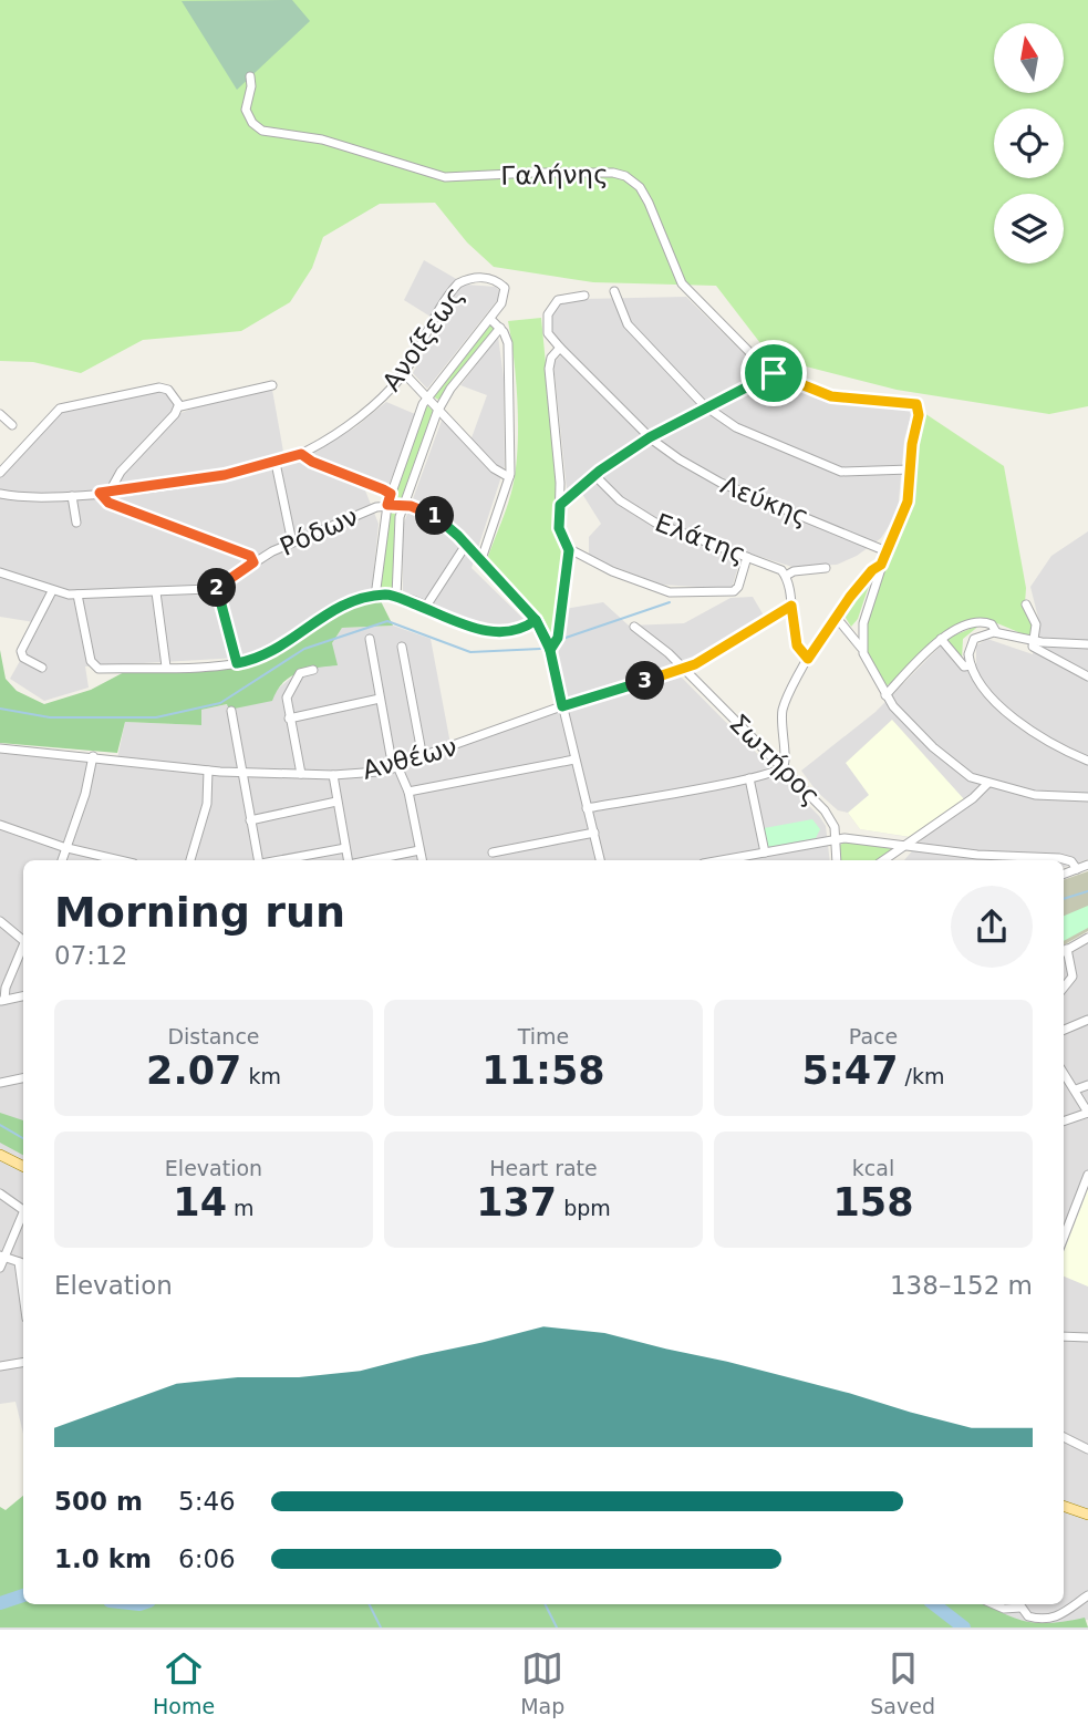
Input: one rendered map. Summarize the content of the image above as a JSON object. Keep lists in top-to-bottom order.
{
  "streets": {
    "street": [
      "Γαλήνης",
      "Ανοίξεως",
      "Λεύκης",
      "Ρόδων",
      "Ελάτης",
      "Ανθέων",
      "Σωτήρος"
    ]
  },
  "crossings": [
    ["Γαλήνης", "Λεύκης"],
    ["Ρόδων", "Ανθέων"],
    ["Ανθέων", "Σωτήρος"]
  ],
  "north": "top",
  "page": {
    "pins": ["1", "2", "3"],
    "heading": ["Morning run", "07:12"],
    "stats": [
      ["Distance", "2.07 km"],
      ["Time", "11:58"],
      ["Pace", "5:47 /km"],
      ["Elevation", "14 m"],
      ["Heart rate", "137 bpm"],
      ["kcal", "158"]
    ],
    "chart": ["Elevation", "138–152 m"],
    "list": [
      {
        "name": "500 m",
        "note": "5:46"
      },
      {
        "name": "1.0 km",
        "note": "6:06"
      }
    ],
    "tabs": ["Home", "Map", "Saved"]
  }
}
